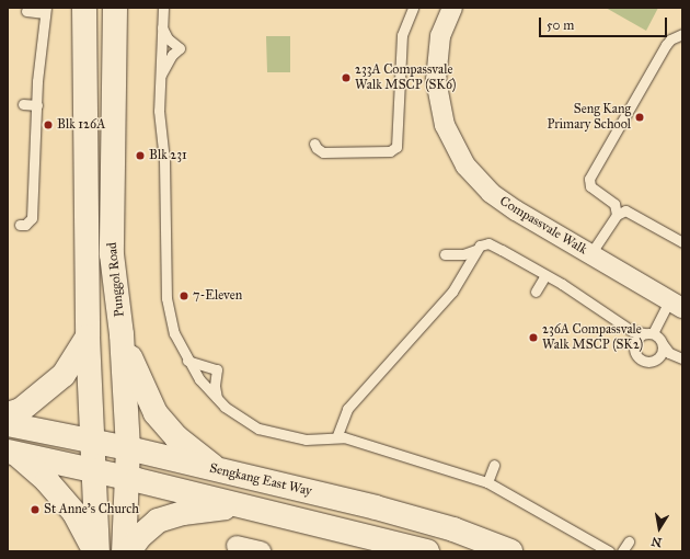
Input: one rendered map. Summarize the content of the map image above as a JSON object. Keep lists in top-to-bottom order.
{
  "streets": {
    "main road": ["Punggol Road", "Sengkang East Way"],
    "street": ["Compassvale Walk"]
  },
  "crossings": [
    ["Punggol Road", "Sengkang East Way"]
  ],
  "places": [
    "233A Compassvale Walk MSCP (SK6)",
    "Seng Kang Primary School",
    "Blk 126A",
    "Blk 231",
    "7-Eleven",
    "236A Compassvale Walk MSCP (SK2)",
    "St Anne's Church"
  ],
  "scale_bar": "50 m",
  "north": "bottom"
}
